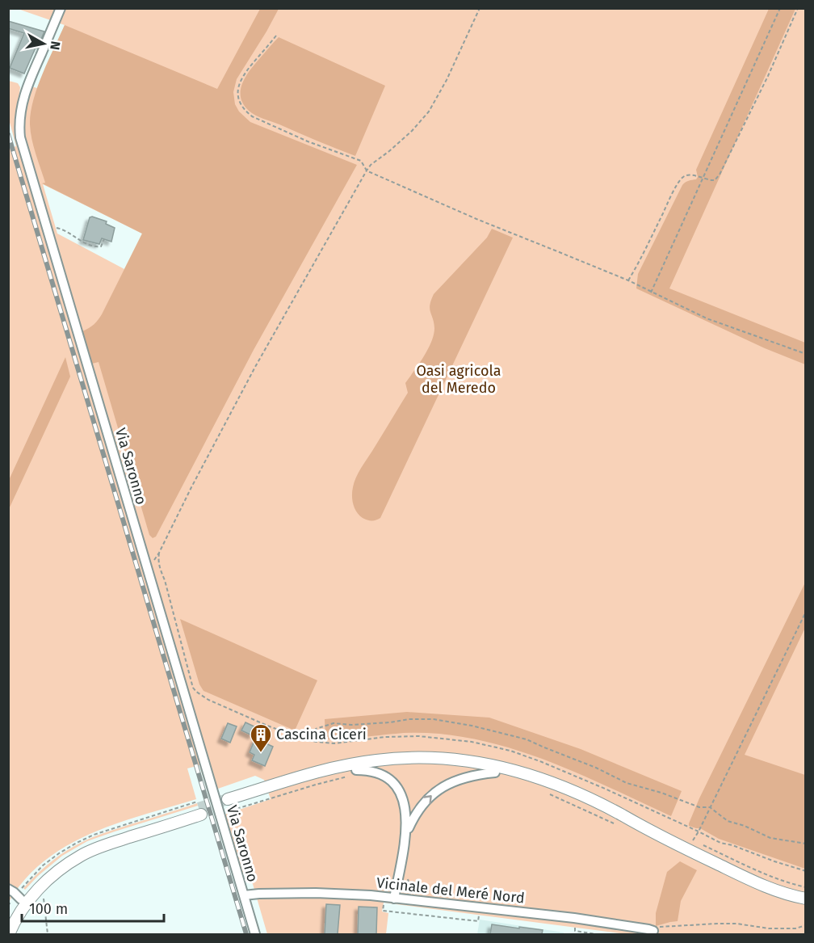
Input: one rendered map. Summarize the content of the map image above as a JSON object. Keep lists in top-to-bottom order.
{
  "streets": {
    "street": ["Via Saronno", "Vicinale del Meré Nord"]
  },
  "crossings": [
    ["Via Saronno", "Vicinale del Meré Nord"]
  ],
  "parks": ["Oasi agricola del Meredo"],
  "places": {
    "building": ["Cascina Ciceri"]
  },
  "scale_bar": "100 m",
  "north": "right"
}
